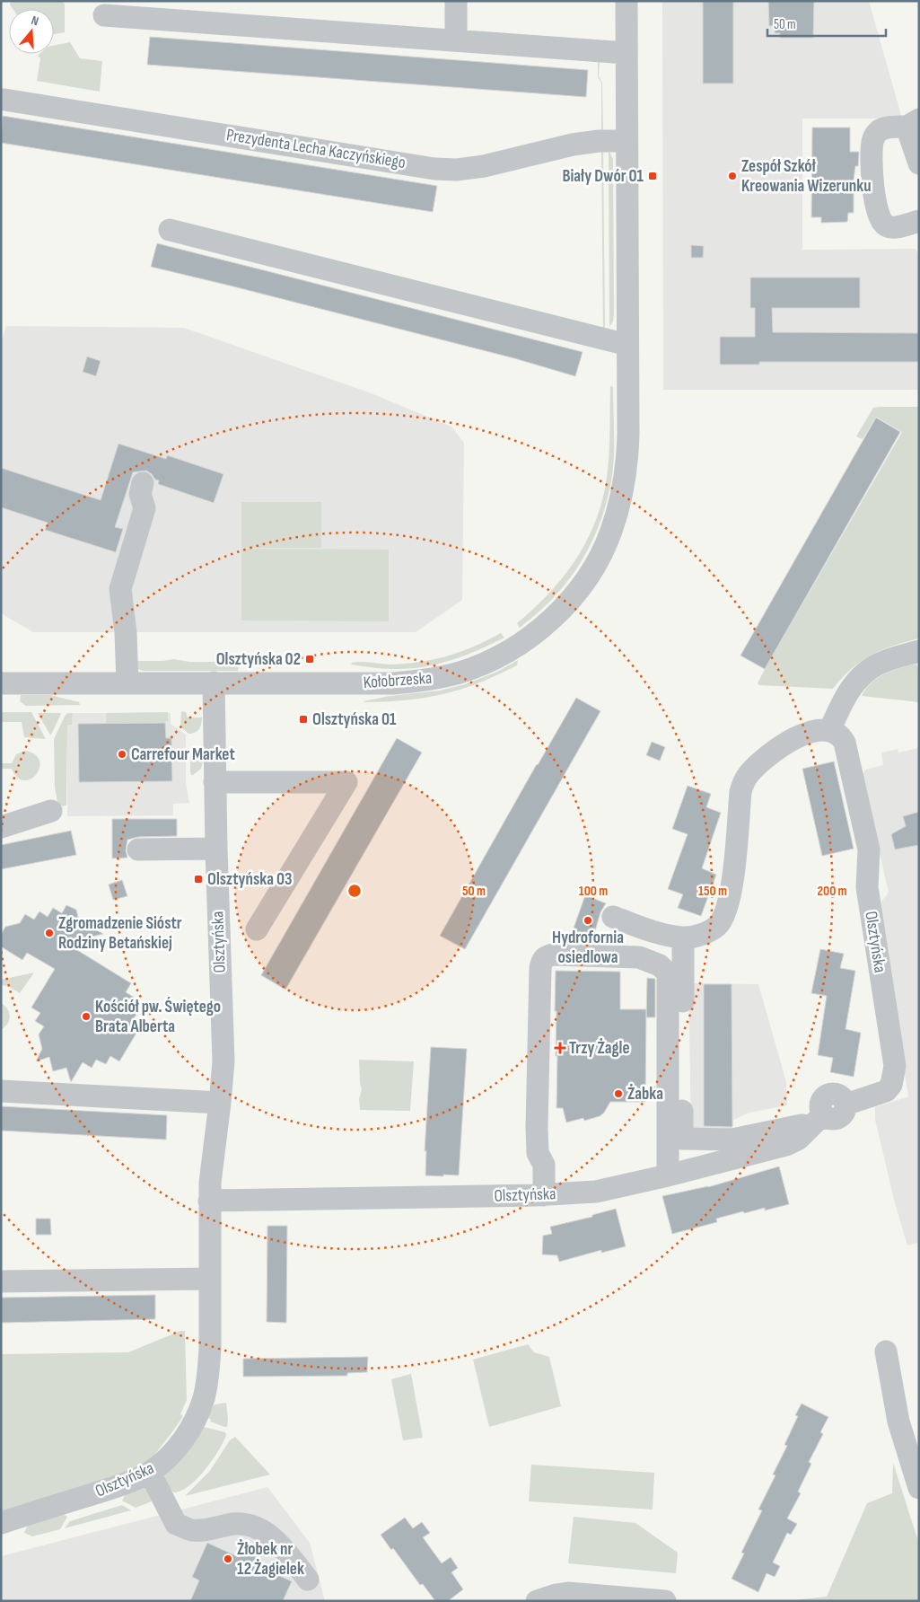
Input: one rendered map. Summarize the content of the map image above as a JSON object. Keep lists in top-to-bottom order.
{
  "streets": {
    "street": ["Prezydenta Lecha Kaczyńskiego", "Kołobrzeska", "Olsztyńska"]
  },
  "crossings": [
    ["Kołobrzeska", "Olsztyńska"]
  ],
  "places": {
    "transit": [
      "Biały Dwór 01",
      "Olsztyńska 02",
      "Olsztyńska 01",
      "Olsztyńska 03"
    ],
    "other": [
      "Zespół Szkół Kreowania Wizerunku",
      "Carrefour Market",
      "Hydrofornia osiedlowa",
      "Zgromadzenie Sióstr Rodziny Betańskiej",
      "Kościół pw. Świętego Brata Alberta",
      "Żabka",
      "Żłobek nr 12 Żagielek"
    ],
    "health": ["Trzy Żagle"]
  },
  "scale_bar": "50 m",
  "north": "top",
  "rings": [
    "50 m",
    "100 m",
    "150 m",
    "200 m"
  ]
}
